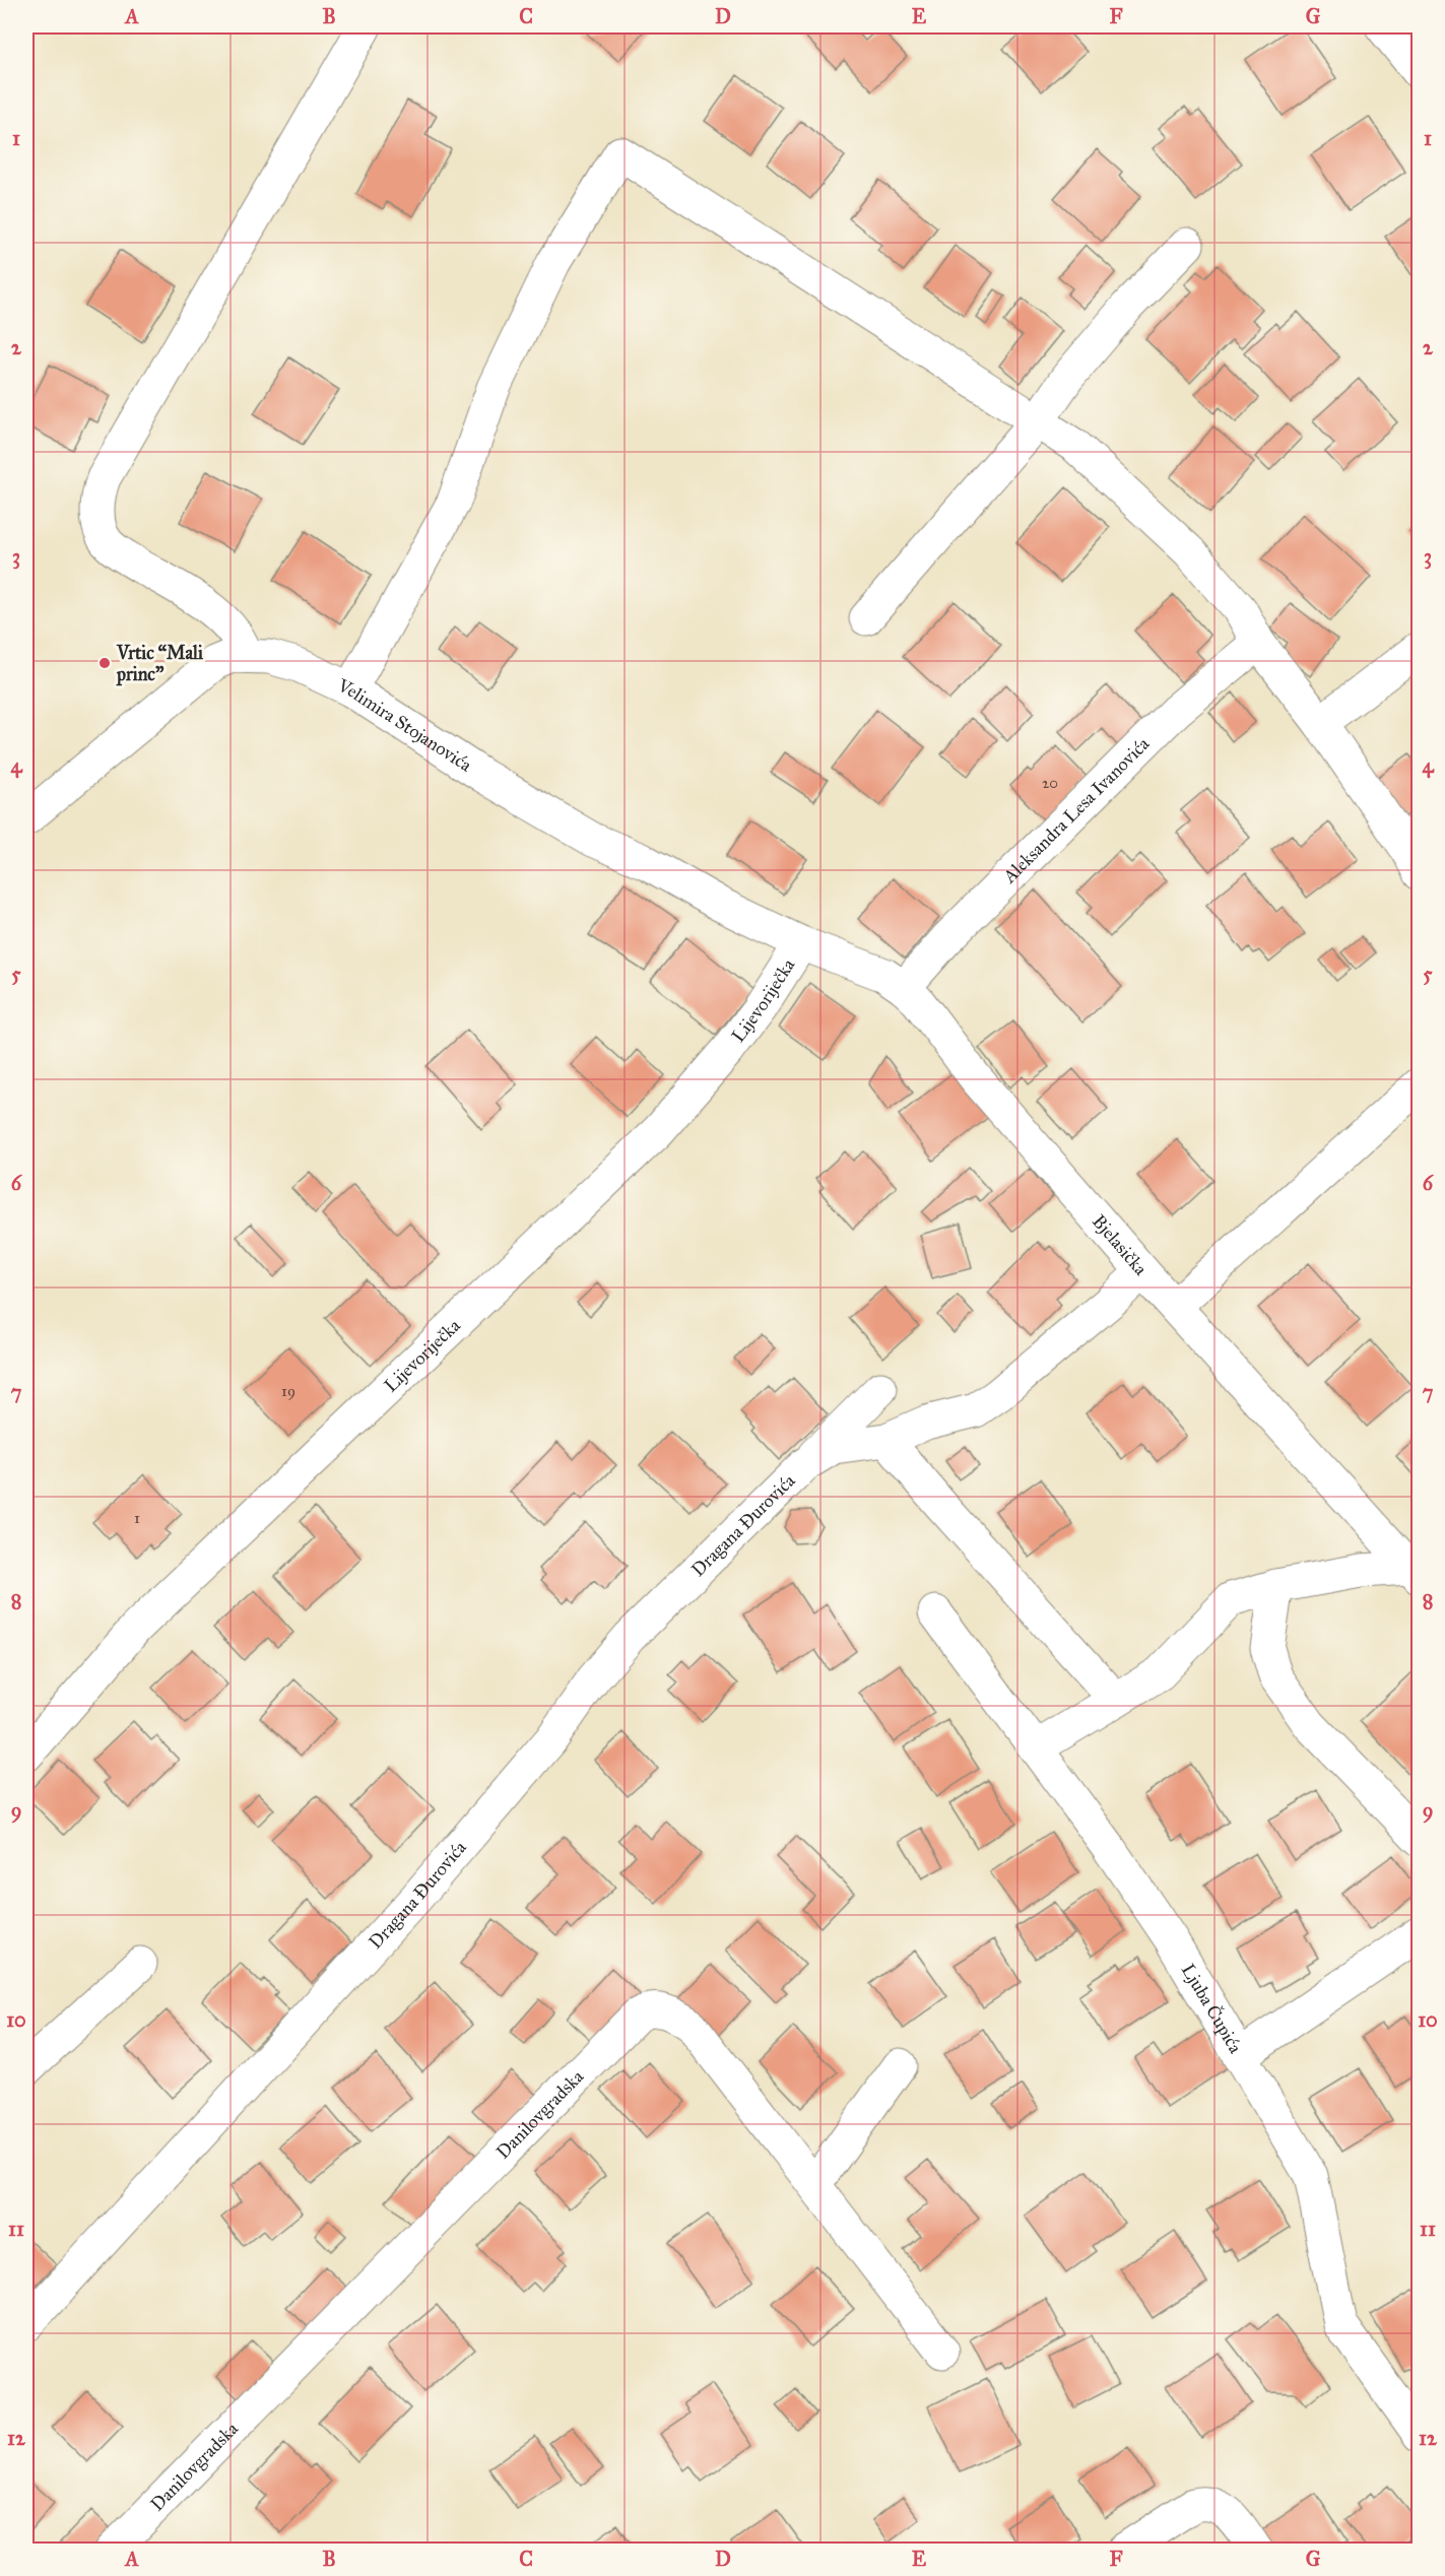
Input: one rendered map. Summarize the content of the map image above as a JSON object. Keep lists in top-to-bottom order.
{
  "streets": {
    "street": [
      "Velimira Stojanovića",
      "Aleksandra Lesa Ivanovića",
      "Lijevoriječka",
      "Bjelasička",
      "Dragana Đurovića",
      "Ljuba Čupića",
      "Danilovgradska"
    ]
  },
  "crossings": [
    ["Velimira Stojanovića", "Lijevoriječka"],
    ["Velimira Stojanovića", "Bjelasička"],
    ["Aleksandra Lesa Ivanovića", "Bjelasička"],
    ["Lijevoriječka", "Bjelasička"],
    ["Bjelasička", "Dragana Đurovića"]
  ],
  "places": ["Vrtic “Mali princ”"],
  "house_numbers": ["20", "19", "1"],
  "grid": {
    "columns": [
      "A",
      "B",
      "C",
      "D",
      "E",
      "F",
      "G"
    ],
    "rows": [
      "1",
      "2",
      "3",
      "4",
      "5",
      "6",
      "7",
      "8",
      "9",
      "10",
      "11",
      "12"
    ]
  }
}
